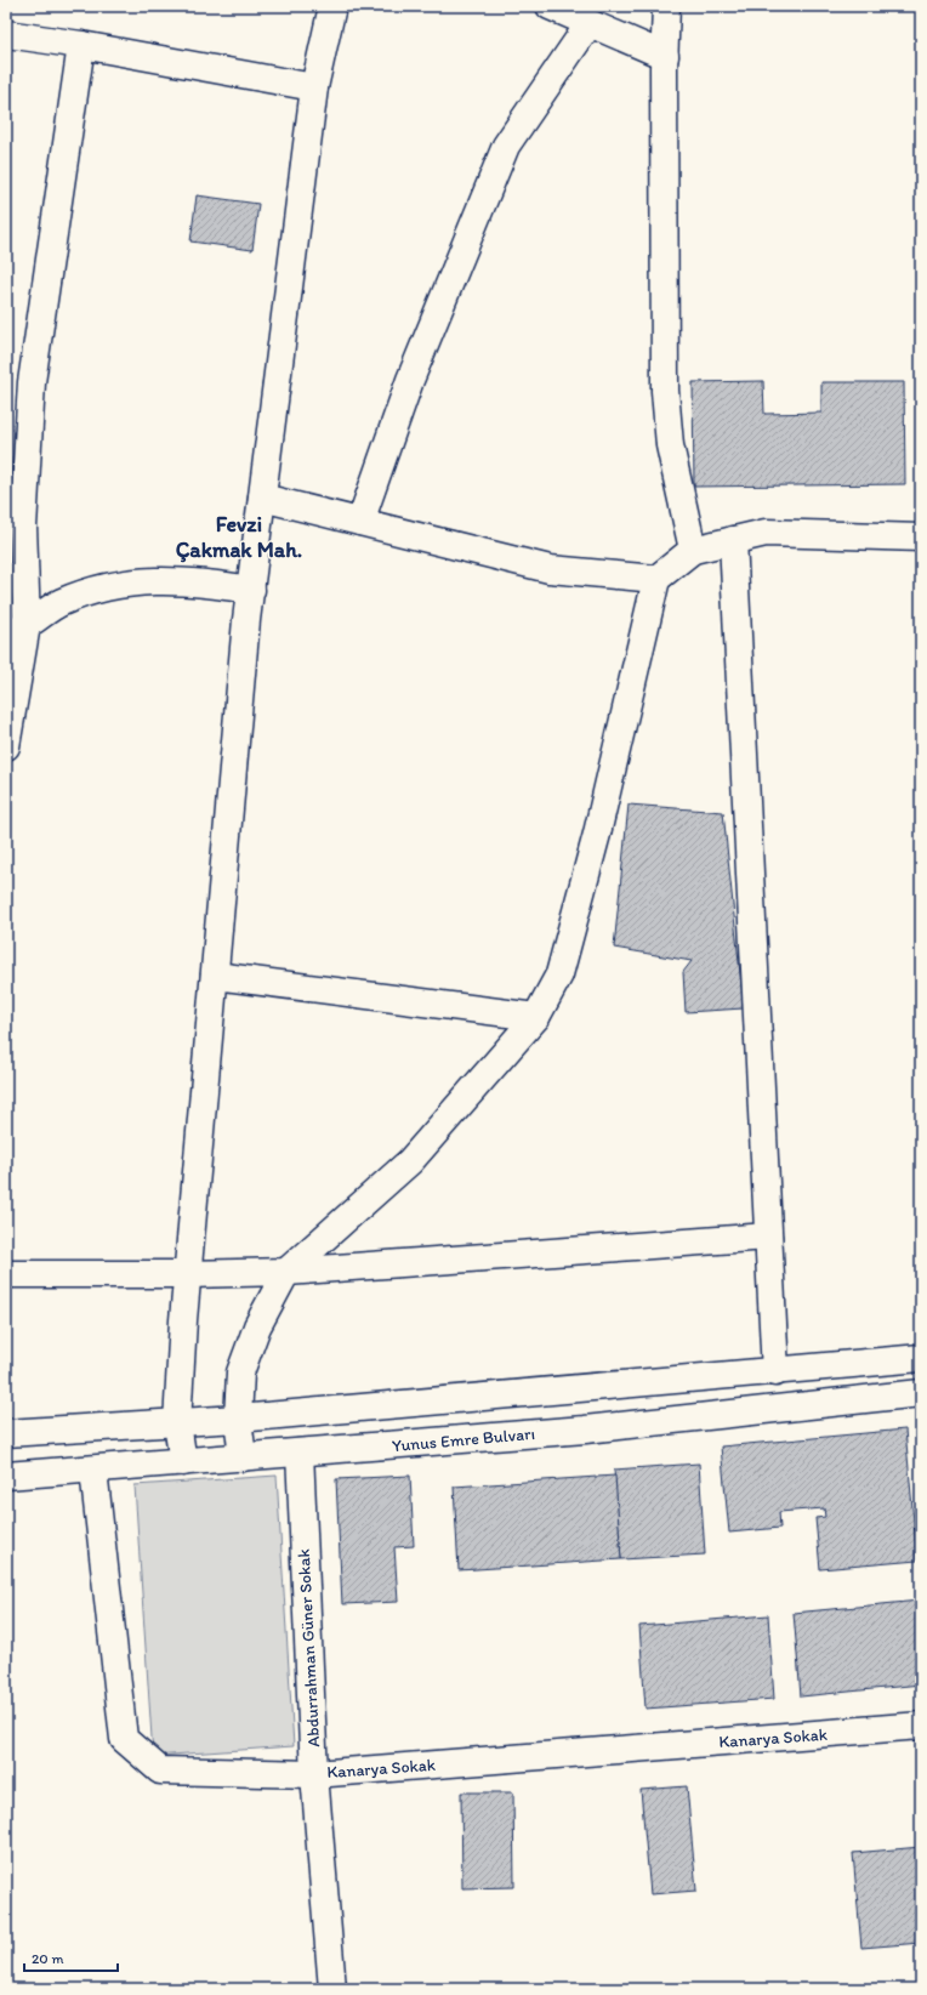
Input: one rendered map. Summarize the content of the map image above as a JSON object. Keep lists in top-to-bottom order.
{
  "streets": {
    "street": ["Yunus Emre Bulvarı", "Abdurrahman Güner Sokak", "Kanarya Sokak"]
  },
  "crossings": [
    ["Yunus Emre Bulvarı", "Abdurrahman Güner Sokak"],
    ["Yunus Emre Bulvarı", "Kanarya Sokak"],
    ["Abdurrahman Güner Sokak", "Kanarya Sokak"]
  ],
  "districts": ["Fevzi Çakmak Mah."],
  "scale_bar": "20 m"
}
